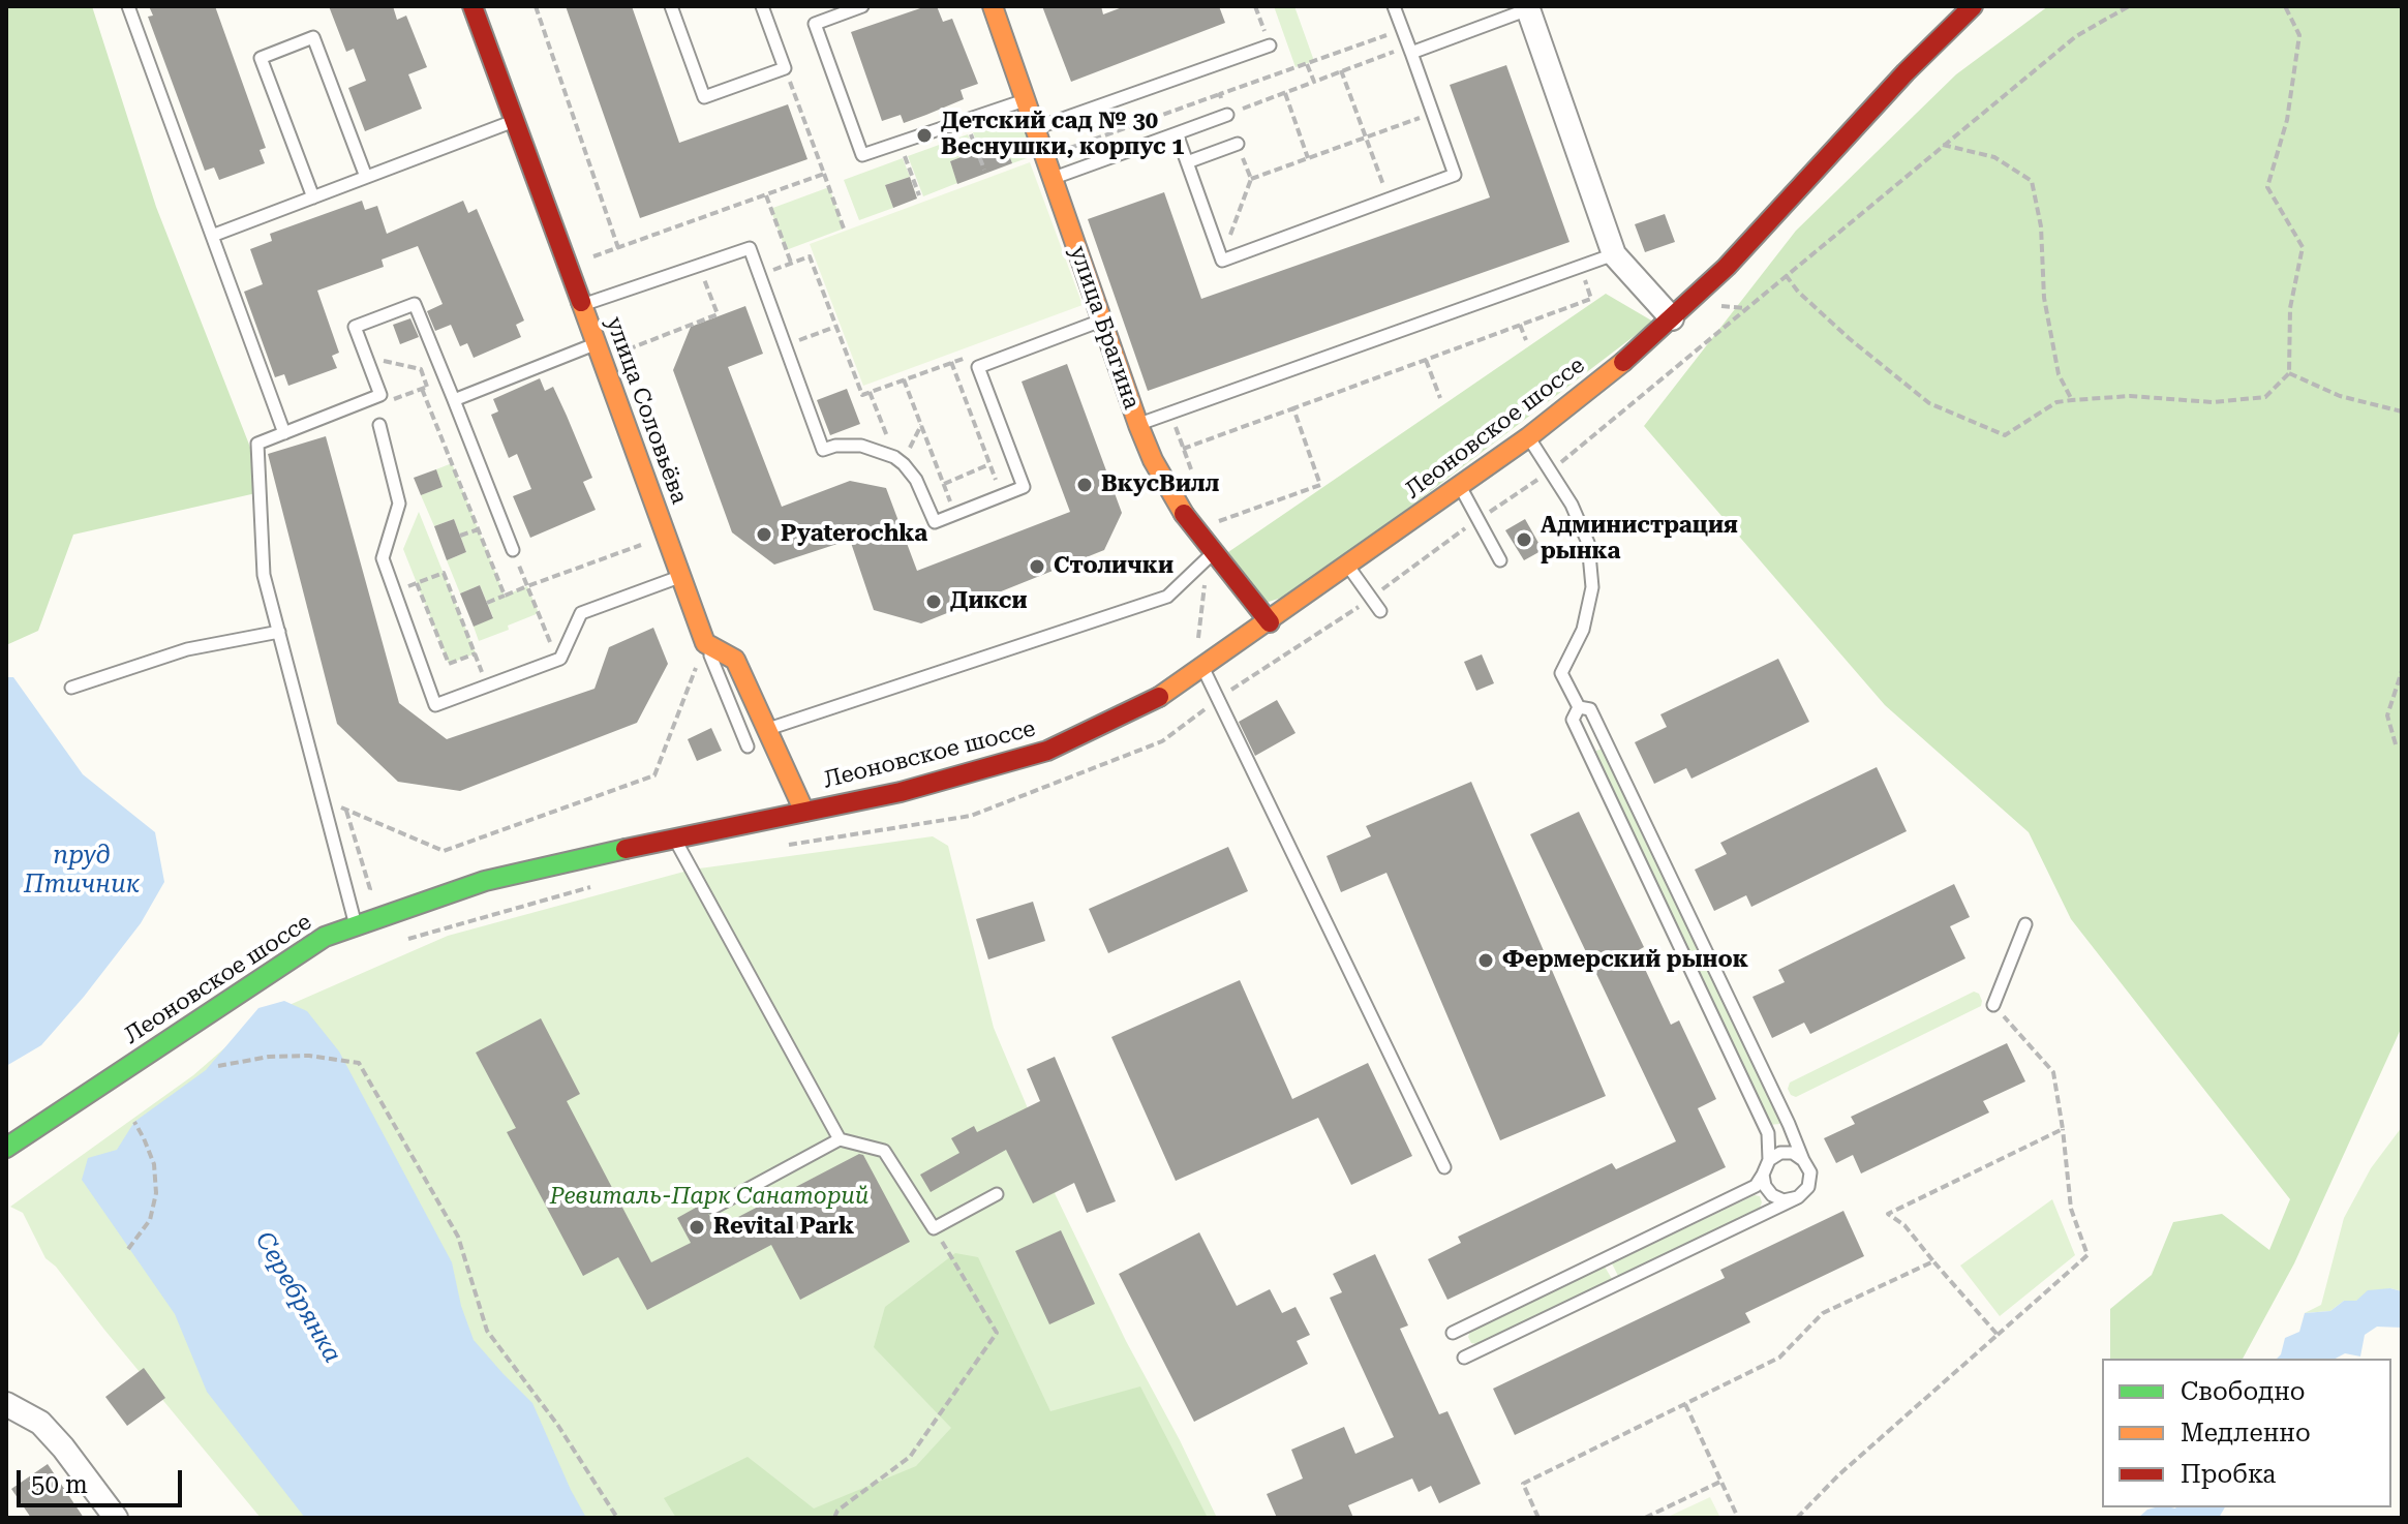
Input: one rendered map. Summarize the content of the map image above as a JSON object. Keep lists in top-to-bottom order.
{
  "streets": {
    "main road": ["улица Брагина", "улица Соловьёва", "Леоновское шоссе"]
  },
  "crossings": [
    ["улица Брагина", "Леоновское шоссе"]
  ],
  "water": ["пруд Птичник", "Серебрянка"],
  "parks": ["Ревиталь-Парк Санаторий"],
  "places": [
    "Детский сад № 30 Веснушки, корпус 1",
    "ВкусВилл",
    "Pyaterochka",
    "Администрация рынка",
    "Столички",
    "Дикси",
    "Фермерский рынок",
    "Revital Park"
  ],
  "legend": ["Свободно", "Медленно", "Пробка"],
  "scale_bar": "50 m"
}
